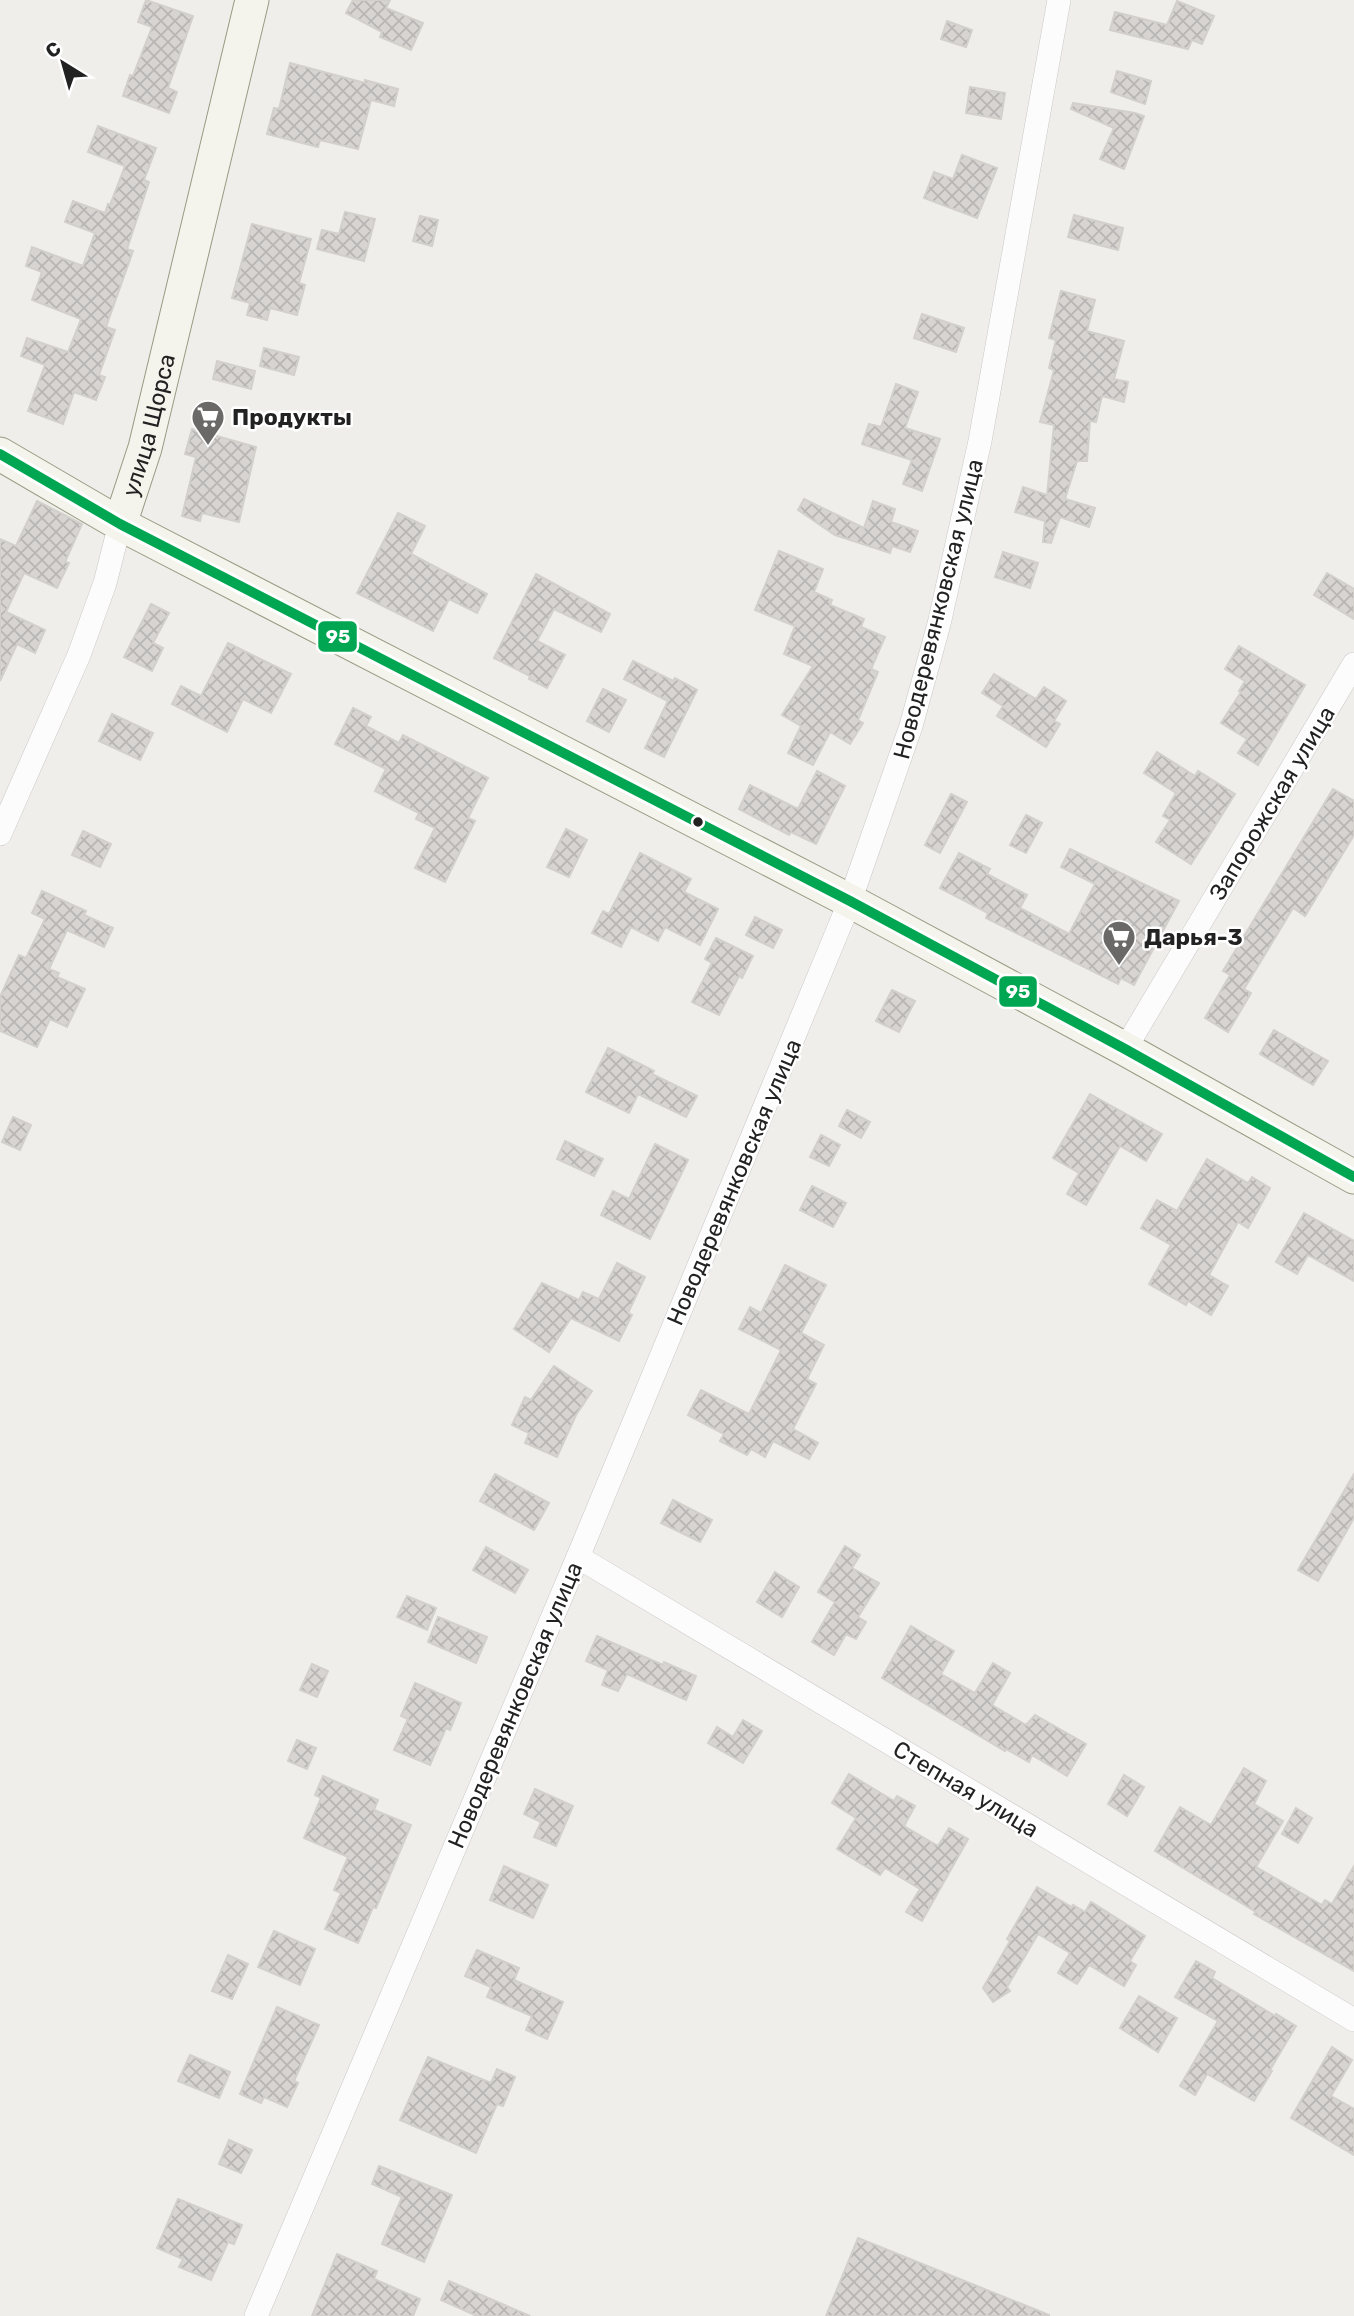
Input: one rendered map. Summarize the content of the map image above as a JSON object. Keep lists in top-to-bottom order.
{
  "streets": {
    "main road": ["улица Щорса"],
    "street": ["Новодеревянковская улица", "Запорожская улица", "Степная улица"]
  },
  "crossings": [
    ["Новодеревянковская улица", "Степная улица"]
  ],
  "places": {
    "supermarket": ["Продукты", "Дарья-3"]
  },
  "lines": ["transit line 95"],
  "north": "top left"
}
